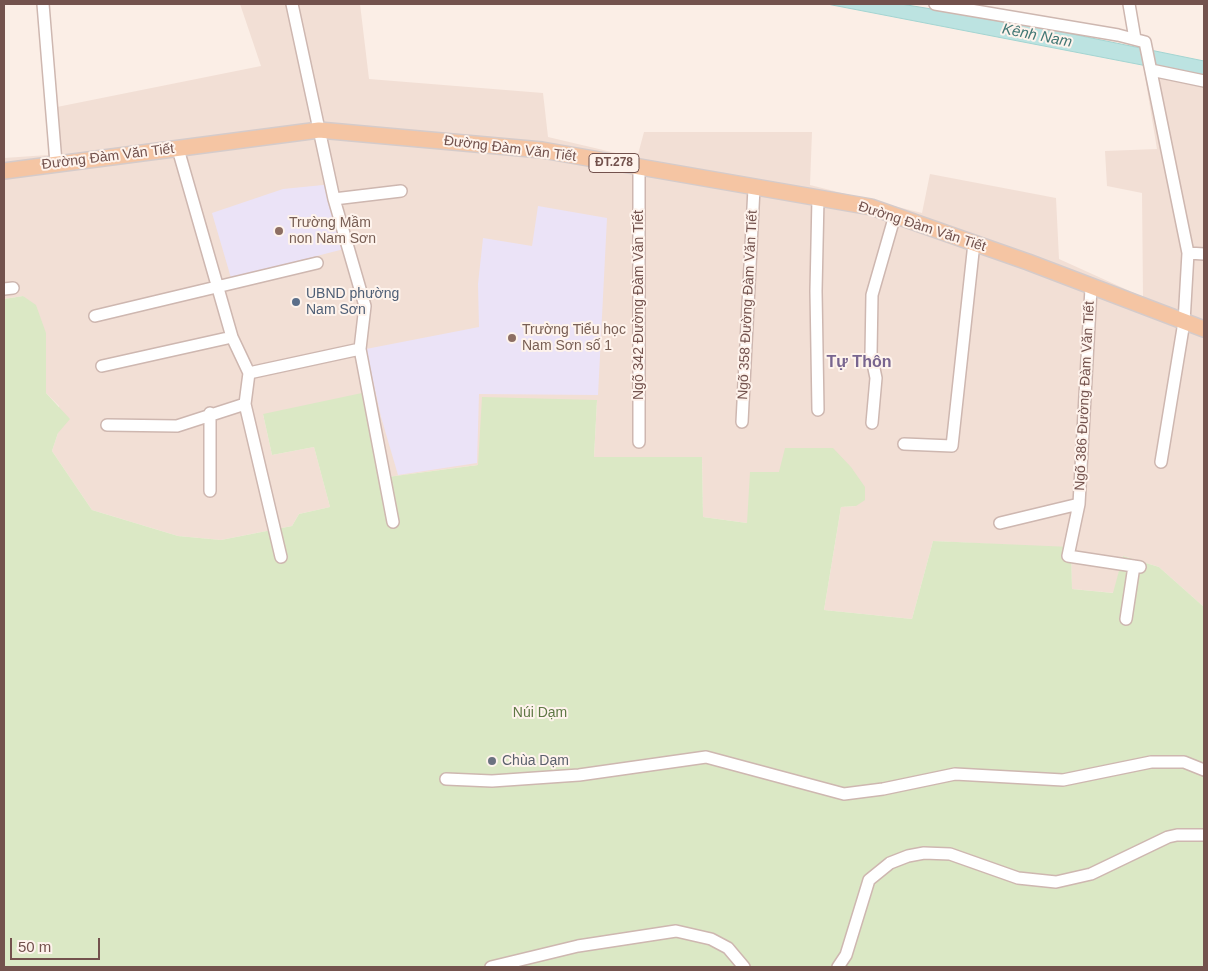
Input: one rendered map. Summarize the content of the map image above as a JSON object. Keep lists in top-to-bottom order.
{
  "streets": {
    "main road": ["Đường Đàm Văn Tiết", "ĐT.278"],
    "street": ["Ngõ 342 Đường Đàm Văn Tiết", "Ngõ 358 Đường Đàm Văn Tiết", "Ngõ 386 Đường Đàm Văn Tiết"]
  },
  "crossings": [
    ["Đường Đàm Văn Tiết", "Ngõ 342 Đường Đàm Văn Tiết"],
    ["Đường Đàm Văn Tiết", "Ngõ 358 Đường Đàm Văn Tiết"],
    ["Đường Đàm Văn Tiết", "Ngõ 386 Đường Đàm Văn Tiết"]
  ],
  "districts": ["Tự Thôn"],
  "water": ["Kênh Nam"],
  "parks": ["Núi Dạm"],
  "places": [
    "Trường Mầm non Nam Sơn",
    "UBND phường Nam Sơn",
    "Trường Tiểu học Nam Sơn số 1",
    "Chùa Dạm"
  ],
  "scale_bar": "50 m"
}
